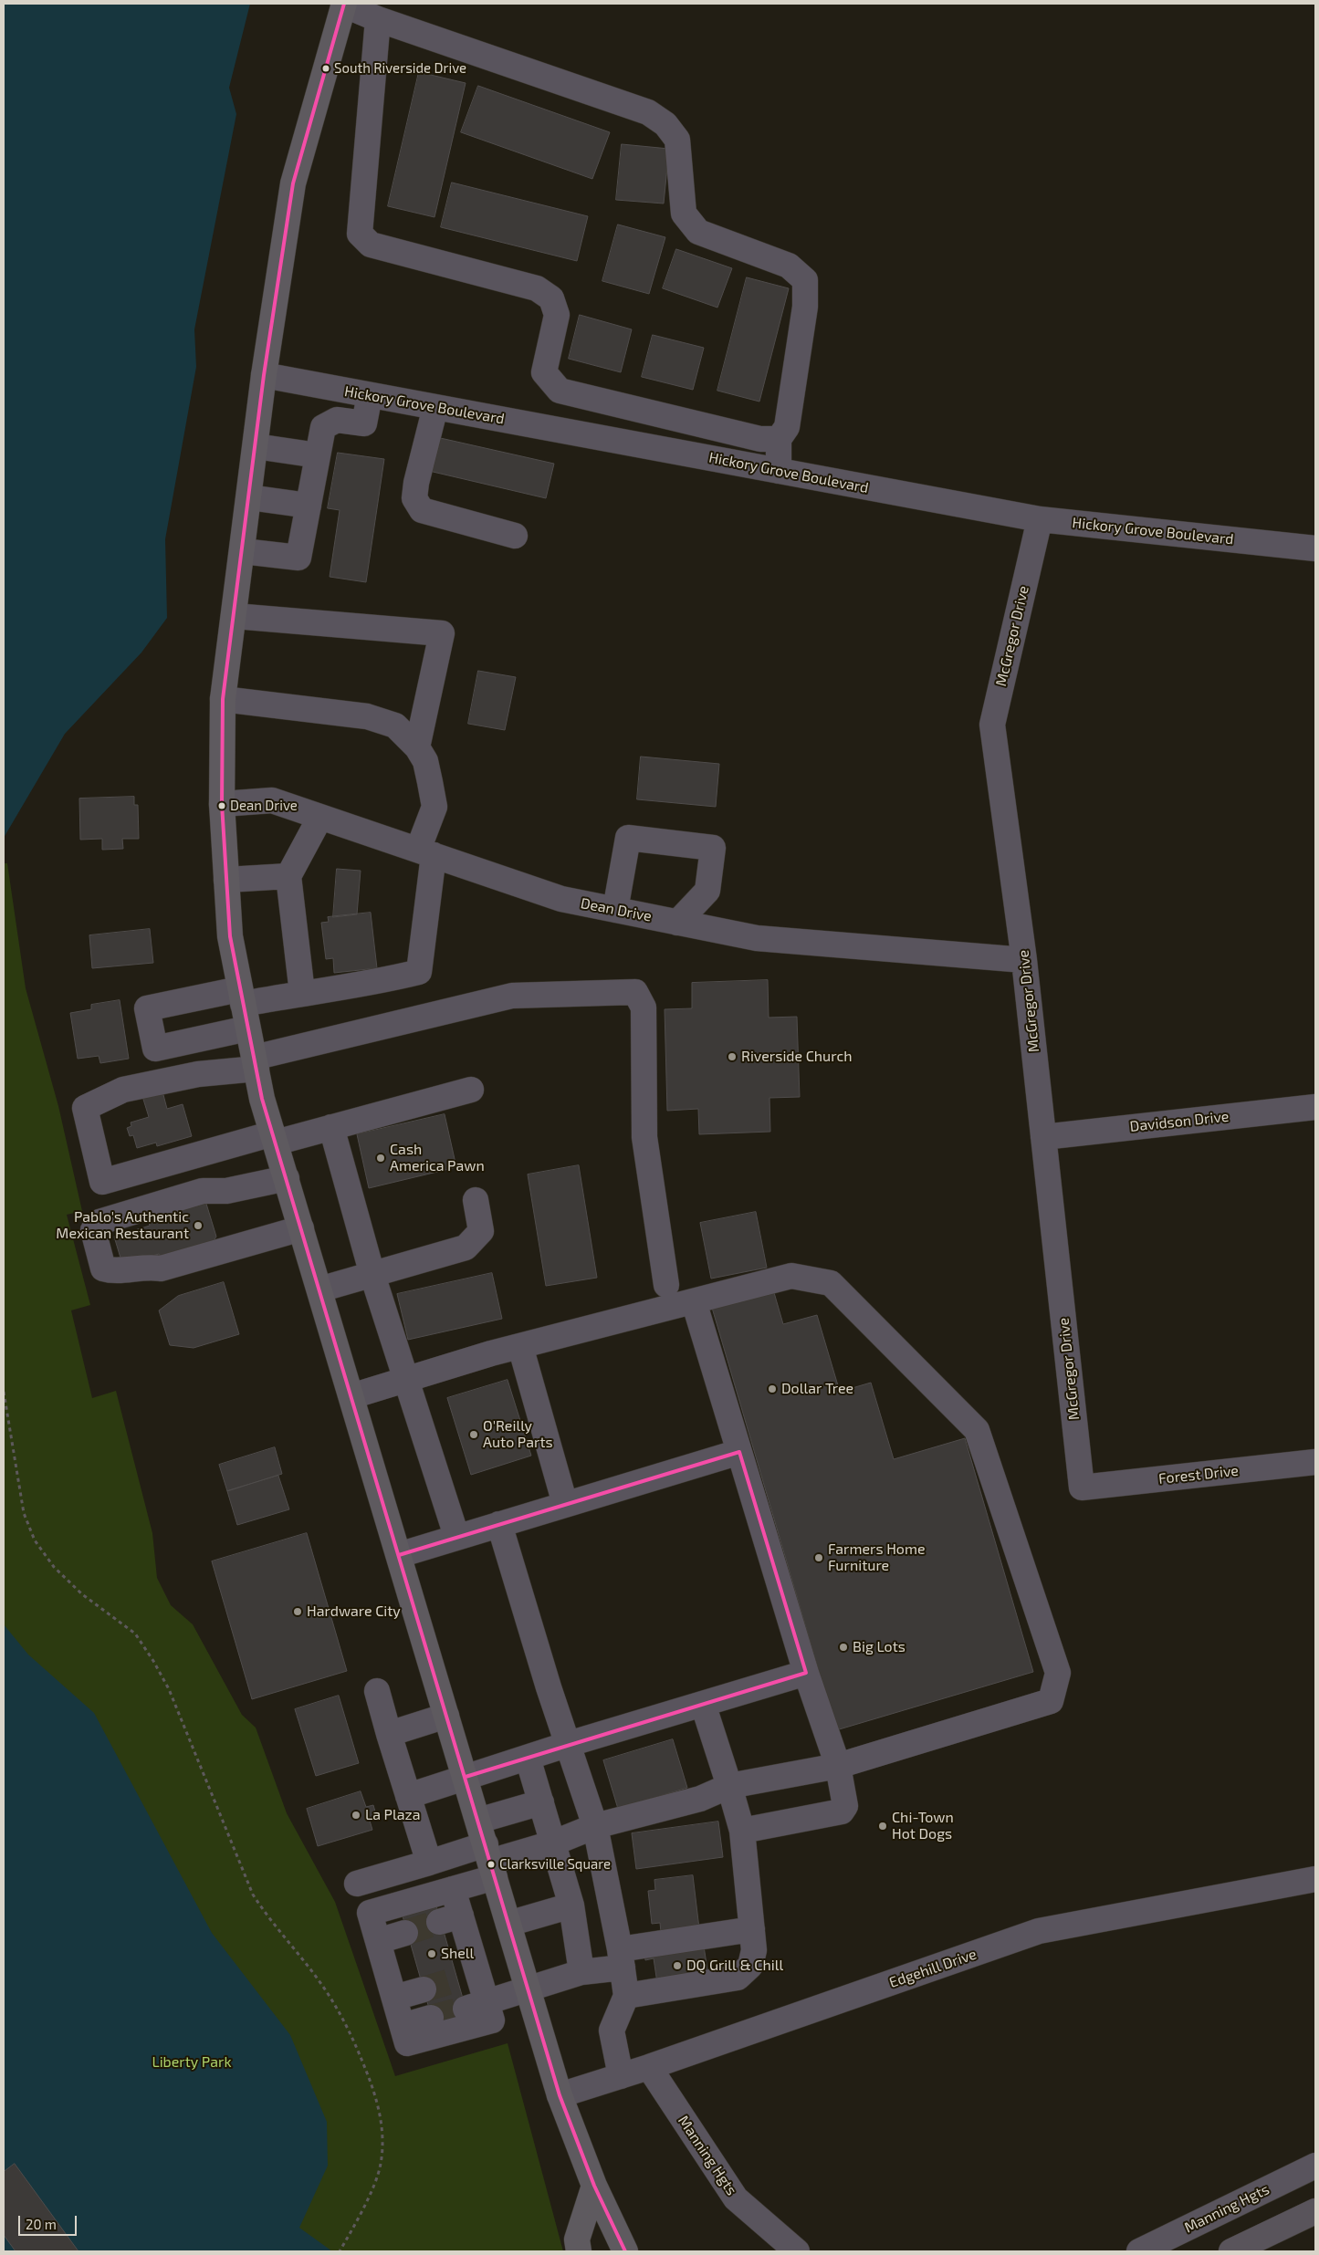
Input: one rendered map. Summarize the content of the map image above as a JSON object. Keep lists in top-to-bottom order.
{
  "streets": {
    "street": [
      "Hickory Grove Boulevard",
      "McGregor Drive",
      "Dean Drive",
      "Davidson Drive",
      "Forest Drive",
      "Edgehill Drive",
      "Manning Hgts"
    ]
  },
  "crossings": [
    ["Hickory Grove Boulevard", "McGregor Drive"],
    ["McGregor Drive", "Dean Drive"],
    ["McGregor Drive", "Davidson Drive"],
    ["McGregor Drive", "Forest Drive"],
    ["Edgehill Drive", "Manning Hgts"]
  ],
  "parks": ["Liberty Park"],
  "places": [
    "South Riverside Drive",
    "Dean Drive",
    "Riverside Church",
    "Cash America Pawn",
    "Pablo's Authentic Mexican Restaurant",
    "Dollar Tree",
    "O'Reilly Auto Parts",
    "Farmers Home Furniture",
    "Hardware City",
    "Big Lots",
    "La Plaza",
    "Chi-Town Hot Dogs",
    "Clarksville Square",
    "Shell",
    "DQ Grill & Chill"
  ],
  "scale_bar": "20 m"
}
